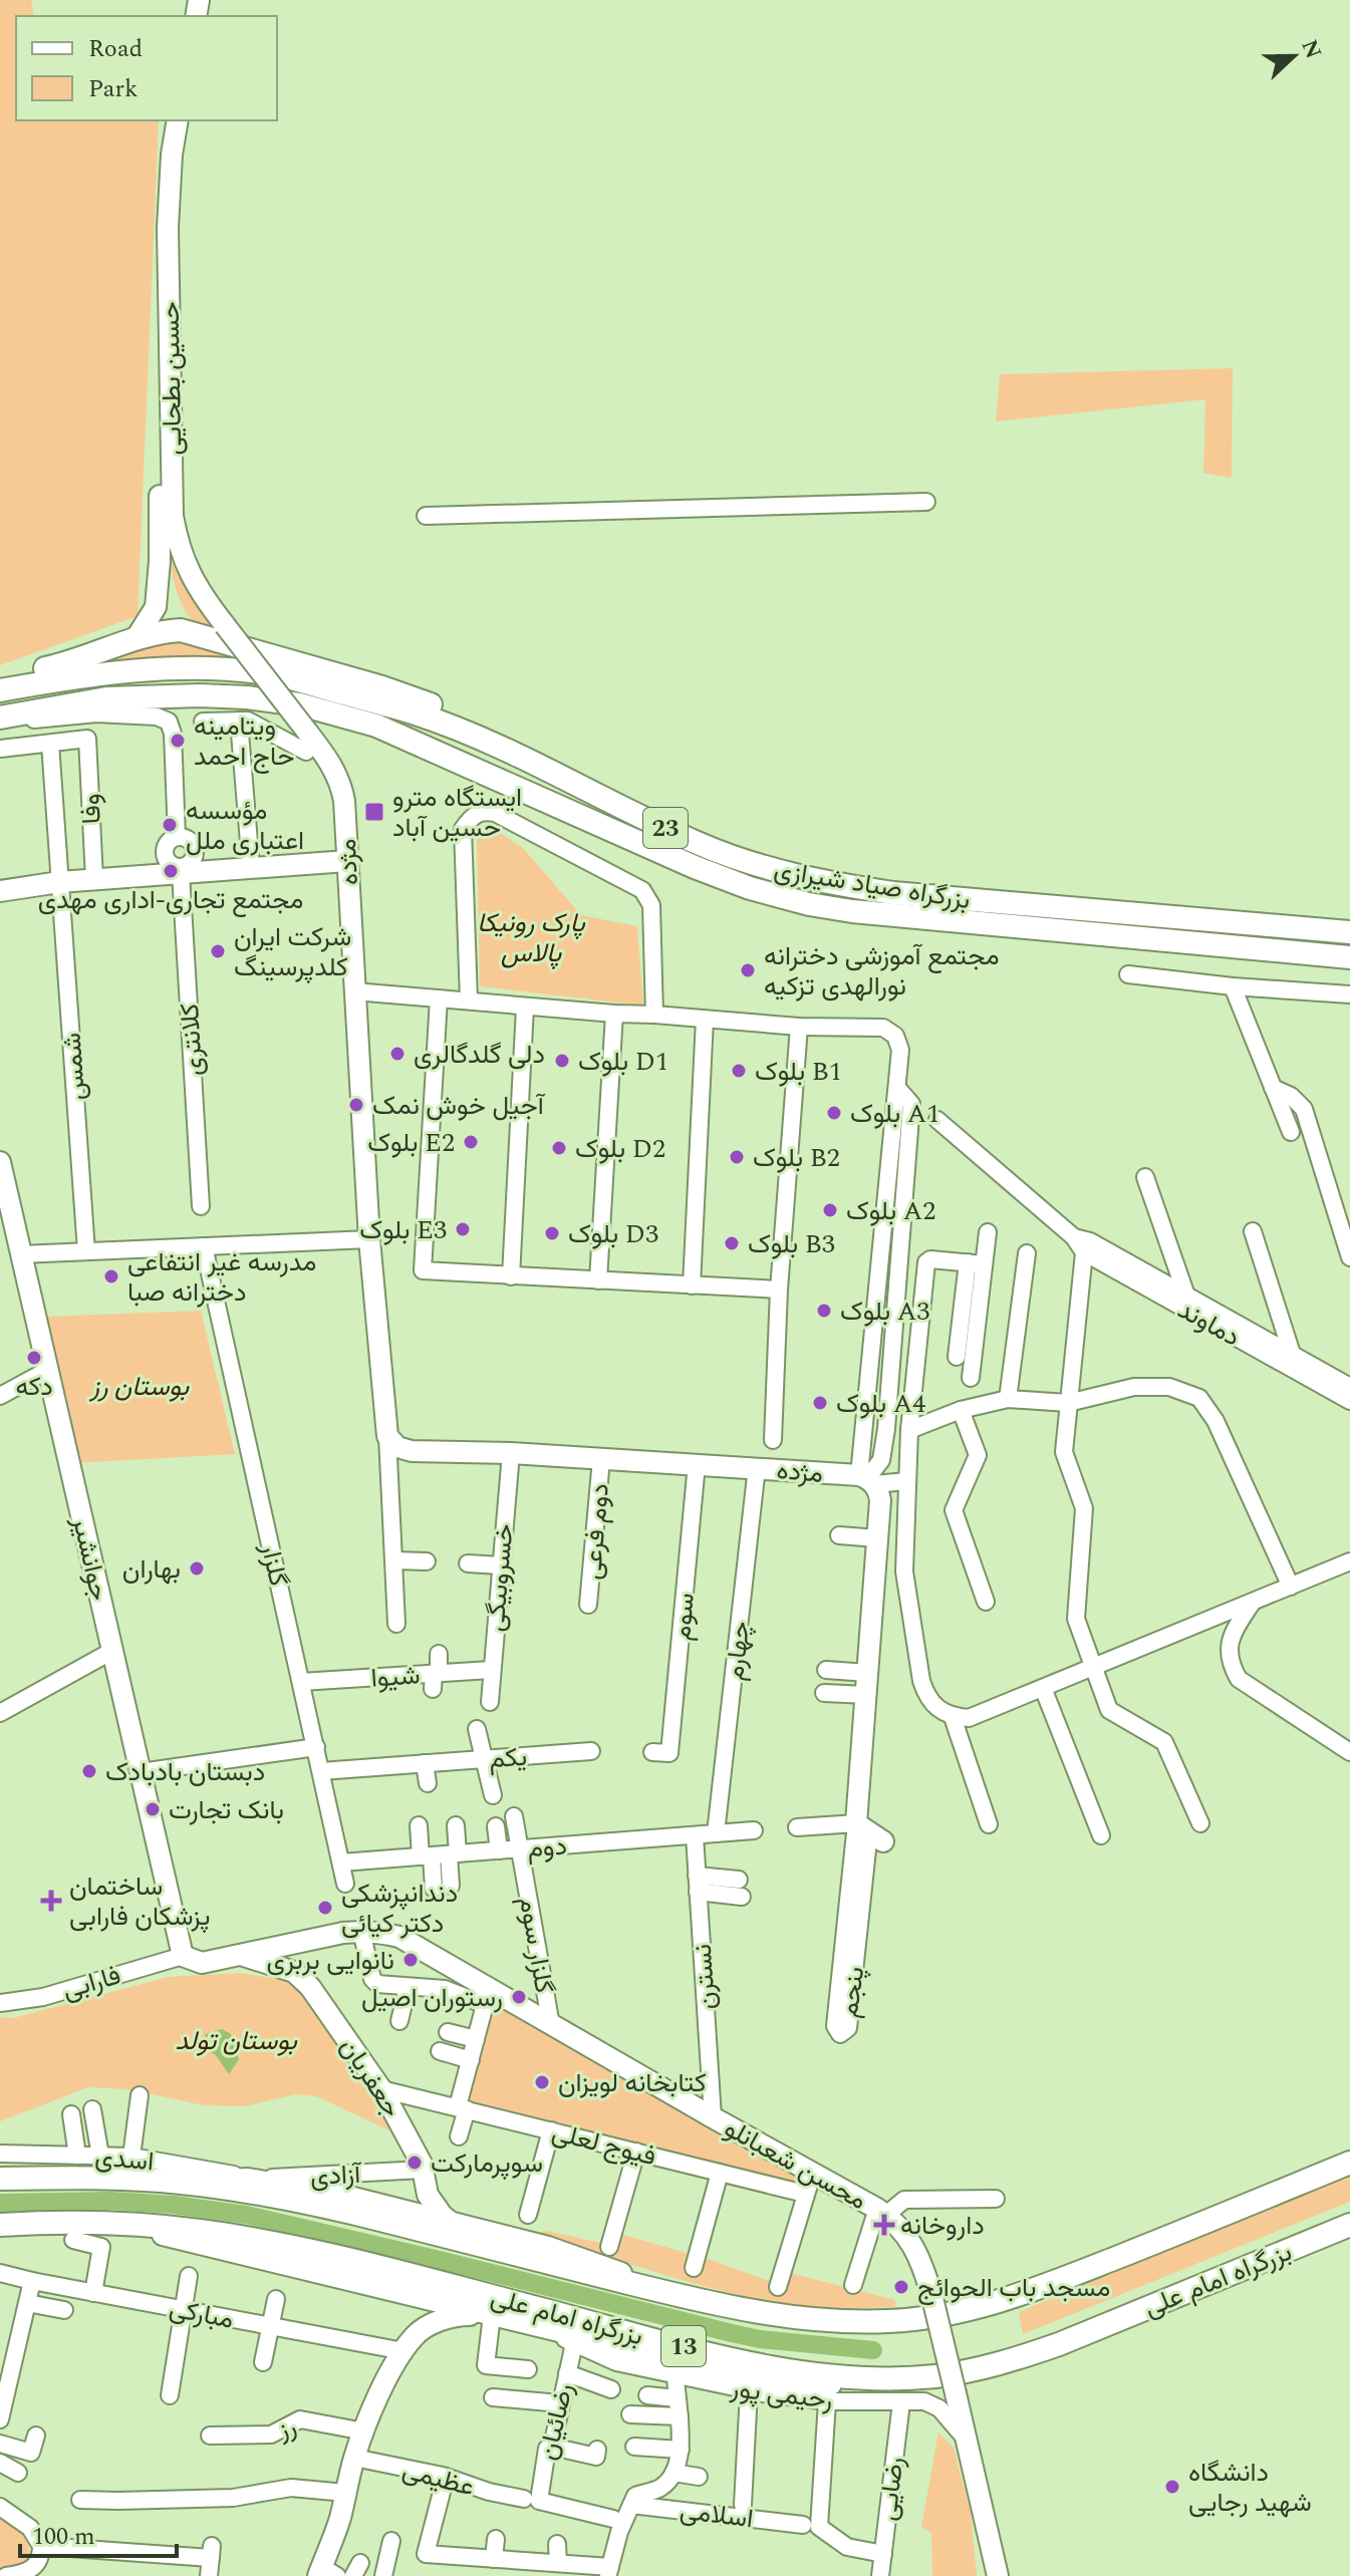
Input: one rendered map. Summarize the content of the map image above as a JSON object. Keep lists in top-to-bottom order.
{
  "streets": {
    "highway": [
      "23",
      "بزرگراه صیاد شیرازی",
      "بزرگراه امام علی",
      "13"
    ],
    "main road": [
      "حسین بطحایی",
      "مژده",
      "جوانشیر",
      "جعفریان",
      "محسن شعبانلو"
    ],
    "street": [
      "وفا",
      "کلانتری",
      "شمس",
      "دماوند",
      "دوم فرعی",
      "گلزار",
      "خسروبیگی",
      "سوم",
      "چهارم",
      "شیوا",
      "یکم",
      "دوم",
      "گلزار سوم",
      "نسترن",
      "فارابی",
      "پنجم",
      "فیوج لعلی",
      "اسدی",
      "آزادی",
      "مبارکی",
      "رحیمی پور",
      "رضائیان",
      "رز",
      "عظیمی",
      "رضایی",
      "اسلامی"
    ]
  },
  "crossings": [
    ["حسین بطحایی", "مژده"],
    ["وفا", "شمس"],
    ["مژده", "دوم فرعی"],
    ["مژده", "خسروبیگی"],
    ["مژده", "سوم"],
    ["مژده", "چهارم"],
    ["جوانشیر", "فارابی"],
    ["جوانشیر", "محسن شعبانلو"],
    ["گلزار", "شیوا"],
    ["گلزار", "یکم"],
    ["گلزار", "دوم"],
    ["خسروبیگی", "شیوا"],
    ["چهارم", "دوم"],
    ["دوم", "گلزار سوم"],
    ["دوم", "نسترن"],
    ["گلزار سوم", "محسن شعبانلو"],
    ["نسترن", "محسن شعبانلو"],
    ["فارابی", "محسن شعبانلو"],
    ["جعفریان", "فیوج لعلی"],
    ["جعفریان", "آزادی"],
    ["اسدی", "آزادی"],
    ["محسن شعبانلو", "رحیمی پور"],
    ["رحیمی پور", "رضائیان"],
    ["رحیمی پور", "رضایی"],
    ["رضائیان", "عظیمی"],
    ["رضایی", "اسلامی"]
  ],
  "parks": ["پارک رونیکا پالاس", "بوستان رز", "بوستان تولد"],
  "places": {
    "other": [
      "ویتامینه حاج احمد",
      "مؤسسه اعتباری ملل",
      "مجتمع تجاری-اداری مهدی",
      "شرکت ایران کلدپرسینگ",
      "مجتمع آموزشی دخترانه نورالهدی تزکیه",
      "دلی گلدگالری",
      "بلوک D1",
      "بلوک B1",
      "آجیل خوش نمک",
      "بلوک A1",
      "بلوک E2",
      "بلوک D2",
      "بلوک B2",
      "بلوک A2",
      "بلوک E3",
      "بلوک D3",
      "بلوک B3",
      "مدرسه غیر انتفاعی دخترانه صبا",
      "بلوک A3",
      "دکه",
      "بلوک A4",
      "بهاران",
      "دبستان بادبادک",
      "بانک تجارت",
      "دندانپزشکی دکتر کیائی",
      "نانوایی بربری",
      "رستوران اصیل",
      "کتابخانه لویزان",
      "سوپرمارکت",
      "مسجد باب الحوائج",
      "دانشگاه شهید رجایی"
    ],
    "transit": ["ایستگاه مترو حسین آباد"],
    "health": ["ساختمان پزشکان فارابی", "داروخانه"]
  },
  "legend": ["Road", "Park"],
  "scale_bar": "100 m",
  "north": "right"
}
